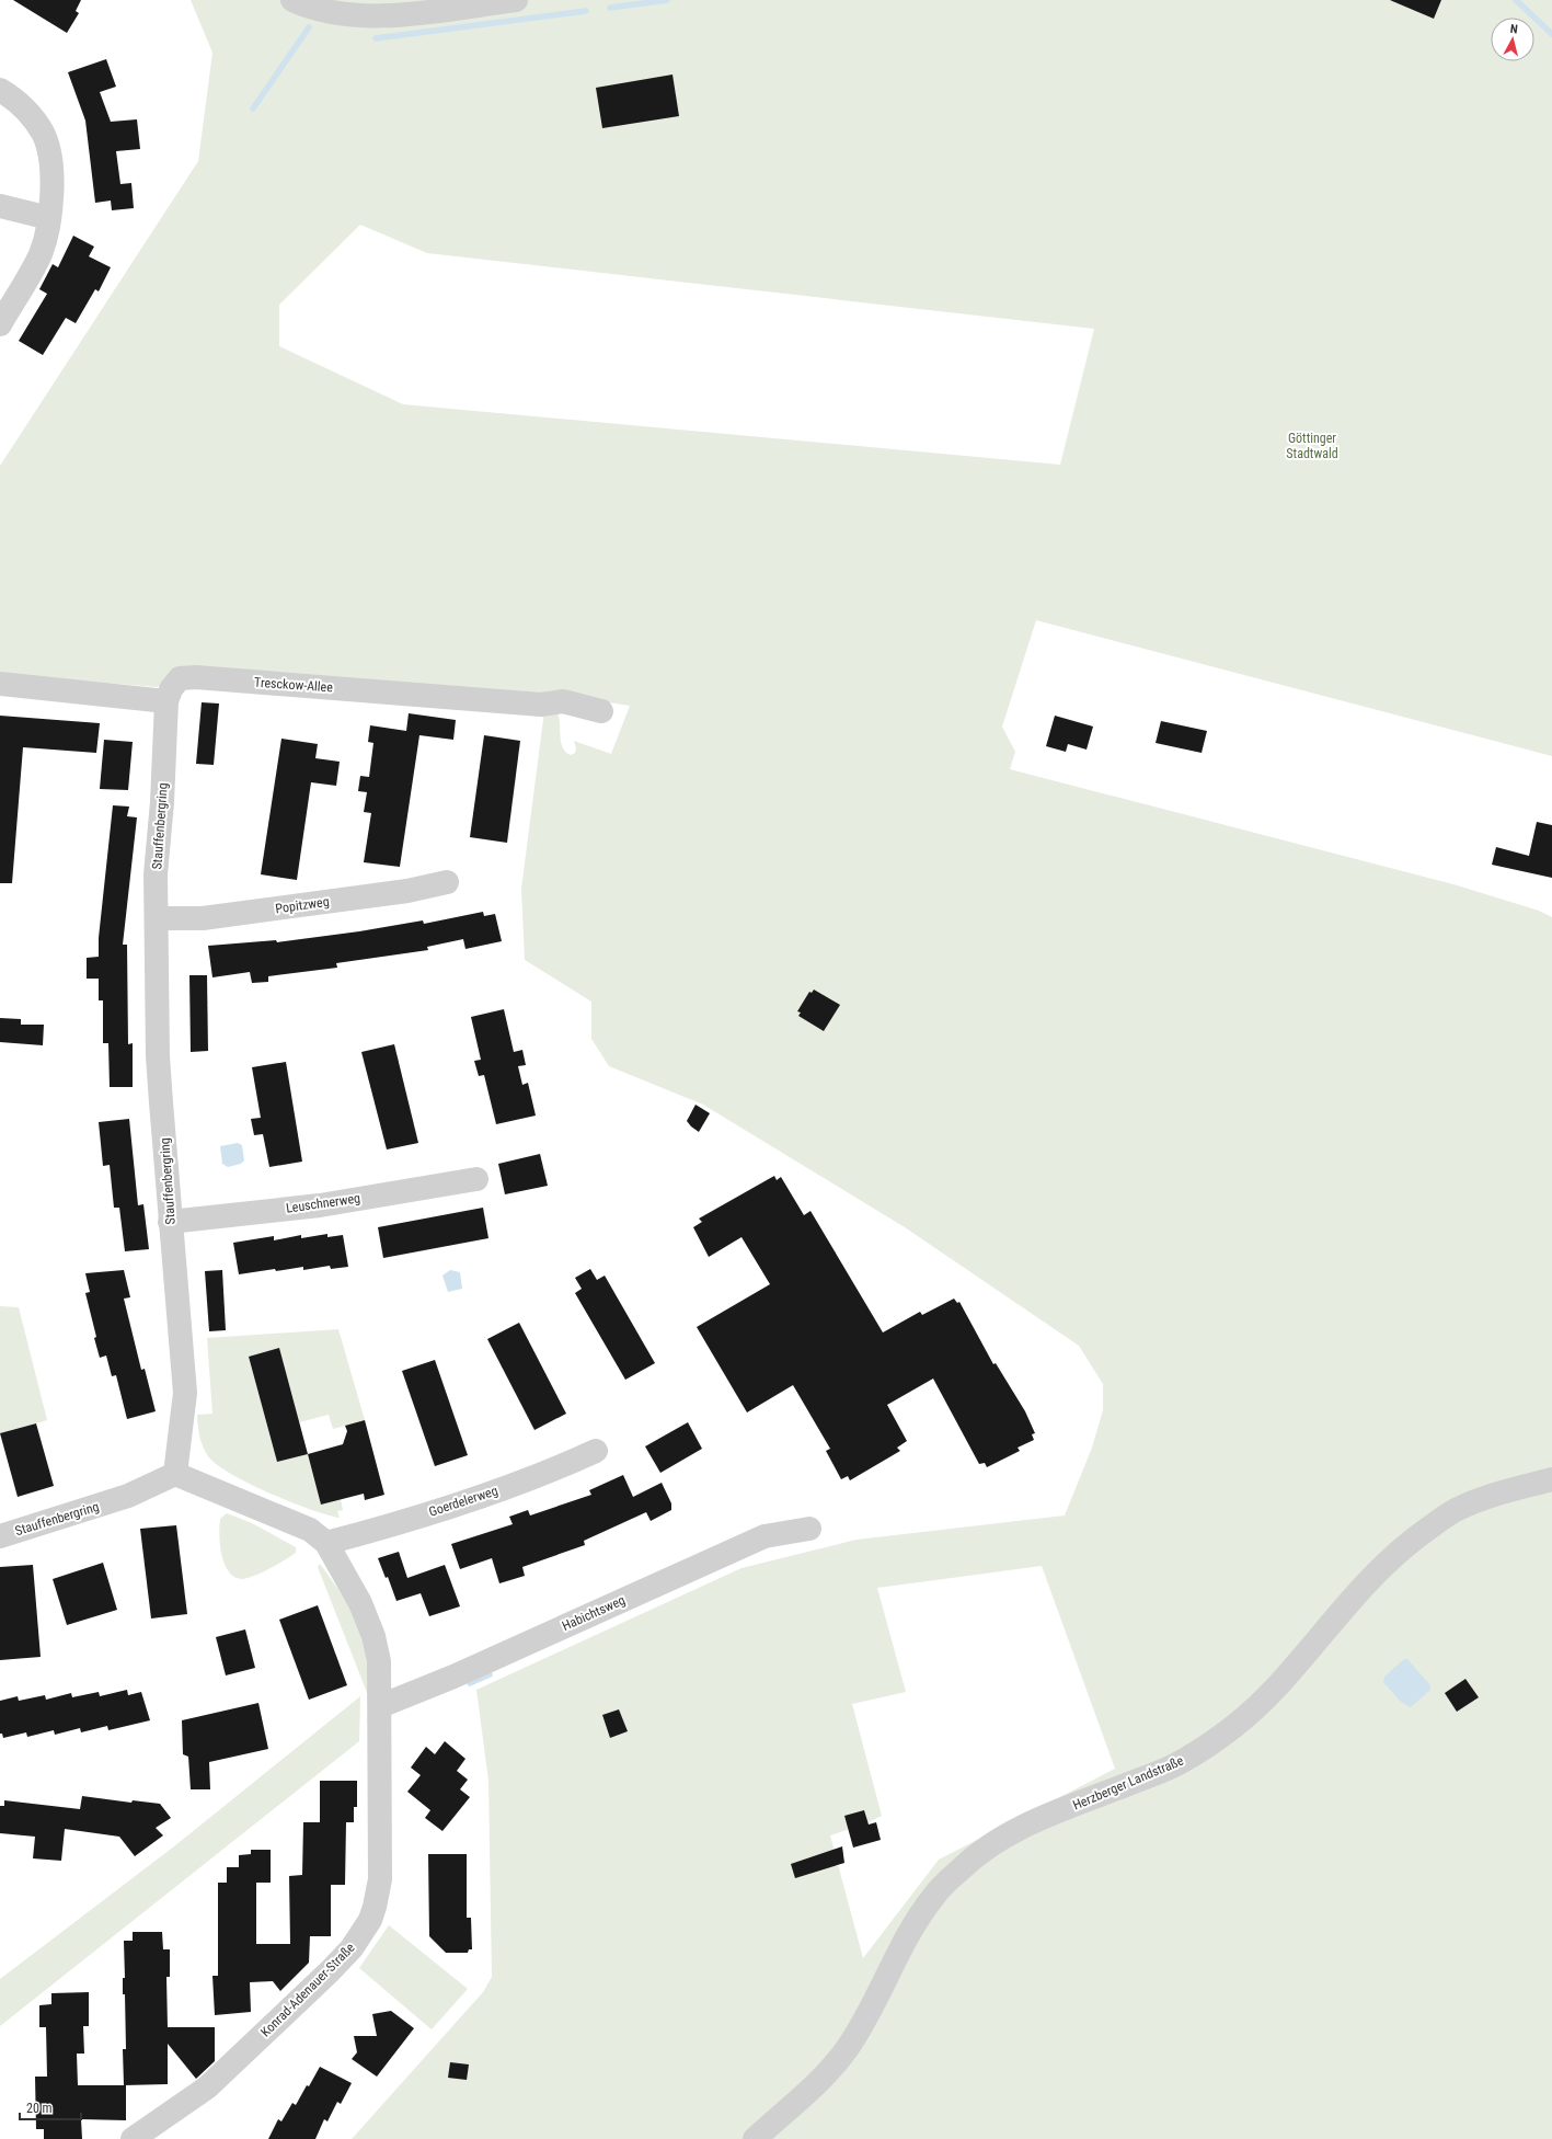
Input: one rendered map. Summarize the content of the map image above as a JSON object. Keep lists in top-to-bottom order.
{
  "streets": {
    "street": [
      "Tresckow-Allee",
      "Stauffenbergring",
      "Popitzweg",
      "Leuschnerweg",
      "Goerdelerweg",
      "Habichtsweg",
      "Herzberger Landstraße",
      "Konrad-Adenauer-Straße"
    ]
  },
  "crossings": [
    ["Tresckow-Allee", "Stauffenbergring"],
    ["Stauffenbergring", "Popitzweg"],
    ["Stauffenbergring", "Leuschnerweg"],
    ["Habichtsweg", "Konrad-Adenauer-Straße"]
  ],
  "parks": ["Göttinger Stadtwald"],
  "scale_bar": "20 m",
  "north": "top"
}
